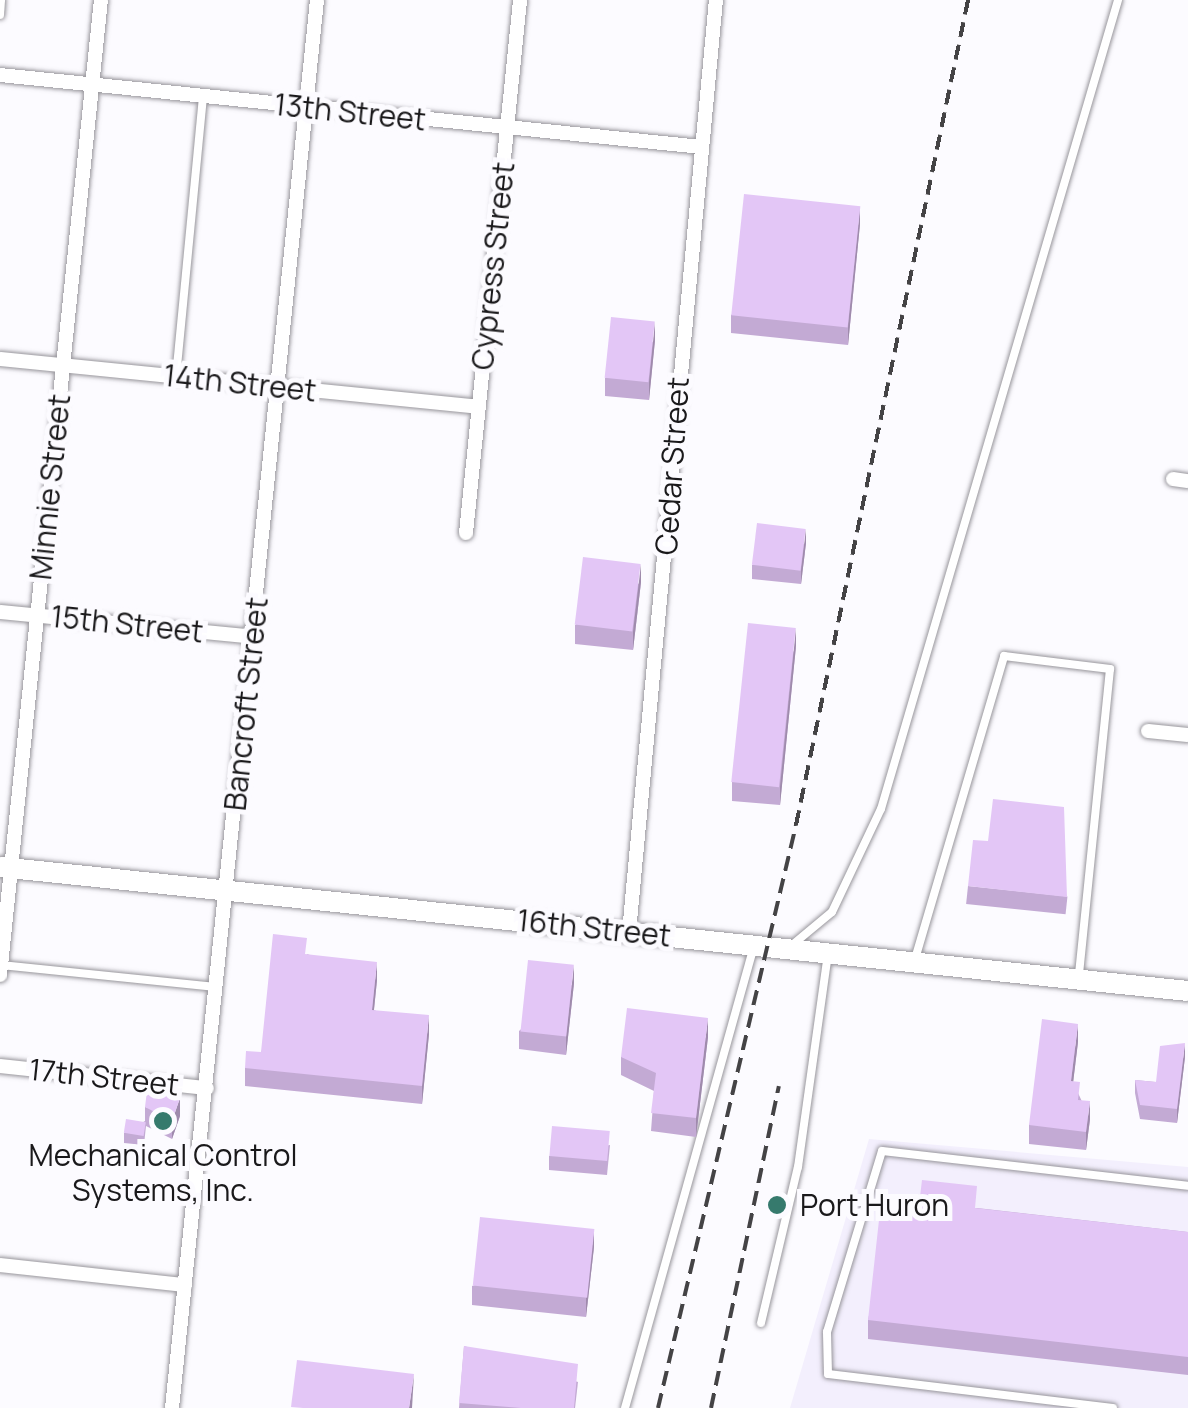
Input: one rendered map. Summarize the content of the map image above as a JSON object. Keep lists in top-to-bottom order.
{
  "streets": {
    "street": [
      "13th Street",
      "Cypress Street",
      "14th Street",
      "Cedar Street",
      "Minnie Street",
      "15th Street",
      "Bancroft Street",
      "16th Street",
      "17th Street"
    ]
  },
  "crossings": [
    ["13th Street", "Cypress Street"],
    ["13th Street", "Cedar Street"],
    ["13th Street", "Minnie Street"],
    ["13th Street", "Bancroft Street"],
    ["Cypress Street", "14th Street"],
    ["14th Street", "Minnie Street"],
    ["14th Street", "Bancroft Street"],
    ["Cedar Street", "16th Street"],
    ["Minnie Street", "15th Street"],
    ["Minnie Street", "16th Street"],
    ["15th Street", "Bancroft Street"],
    ["Bancroft Street", "16th Street"],
    ["Bancroft Street", "17th Street"]
  ],
  "places": ["Mechanical Control Systems, Inc.", "Port Huron"]
}
